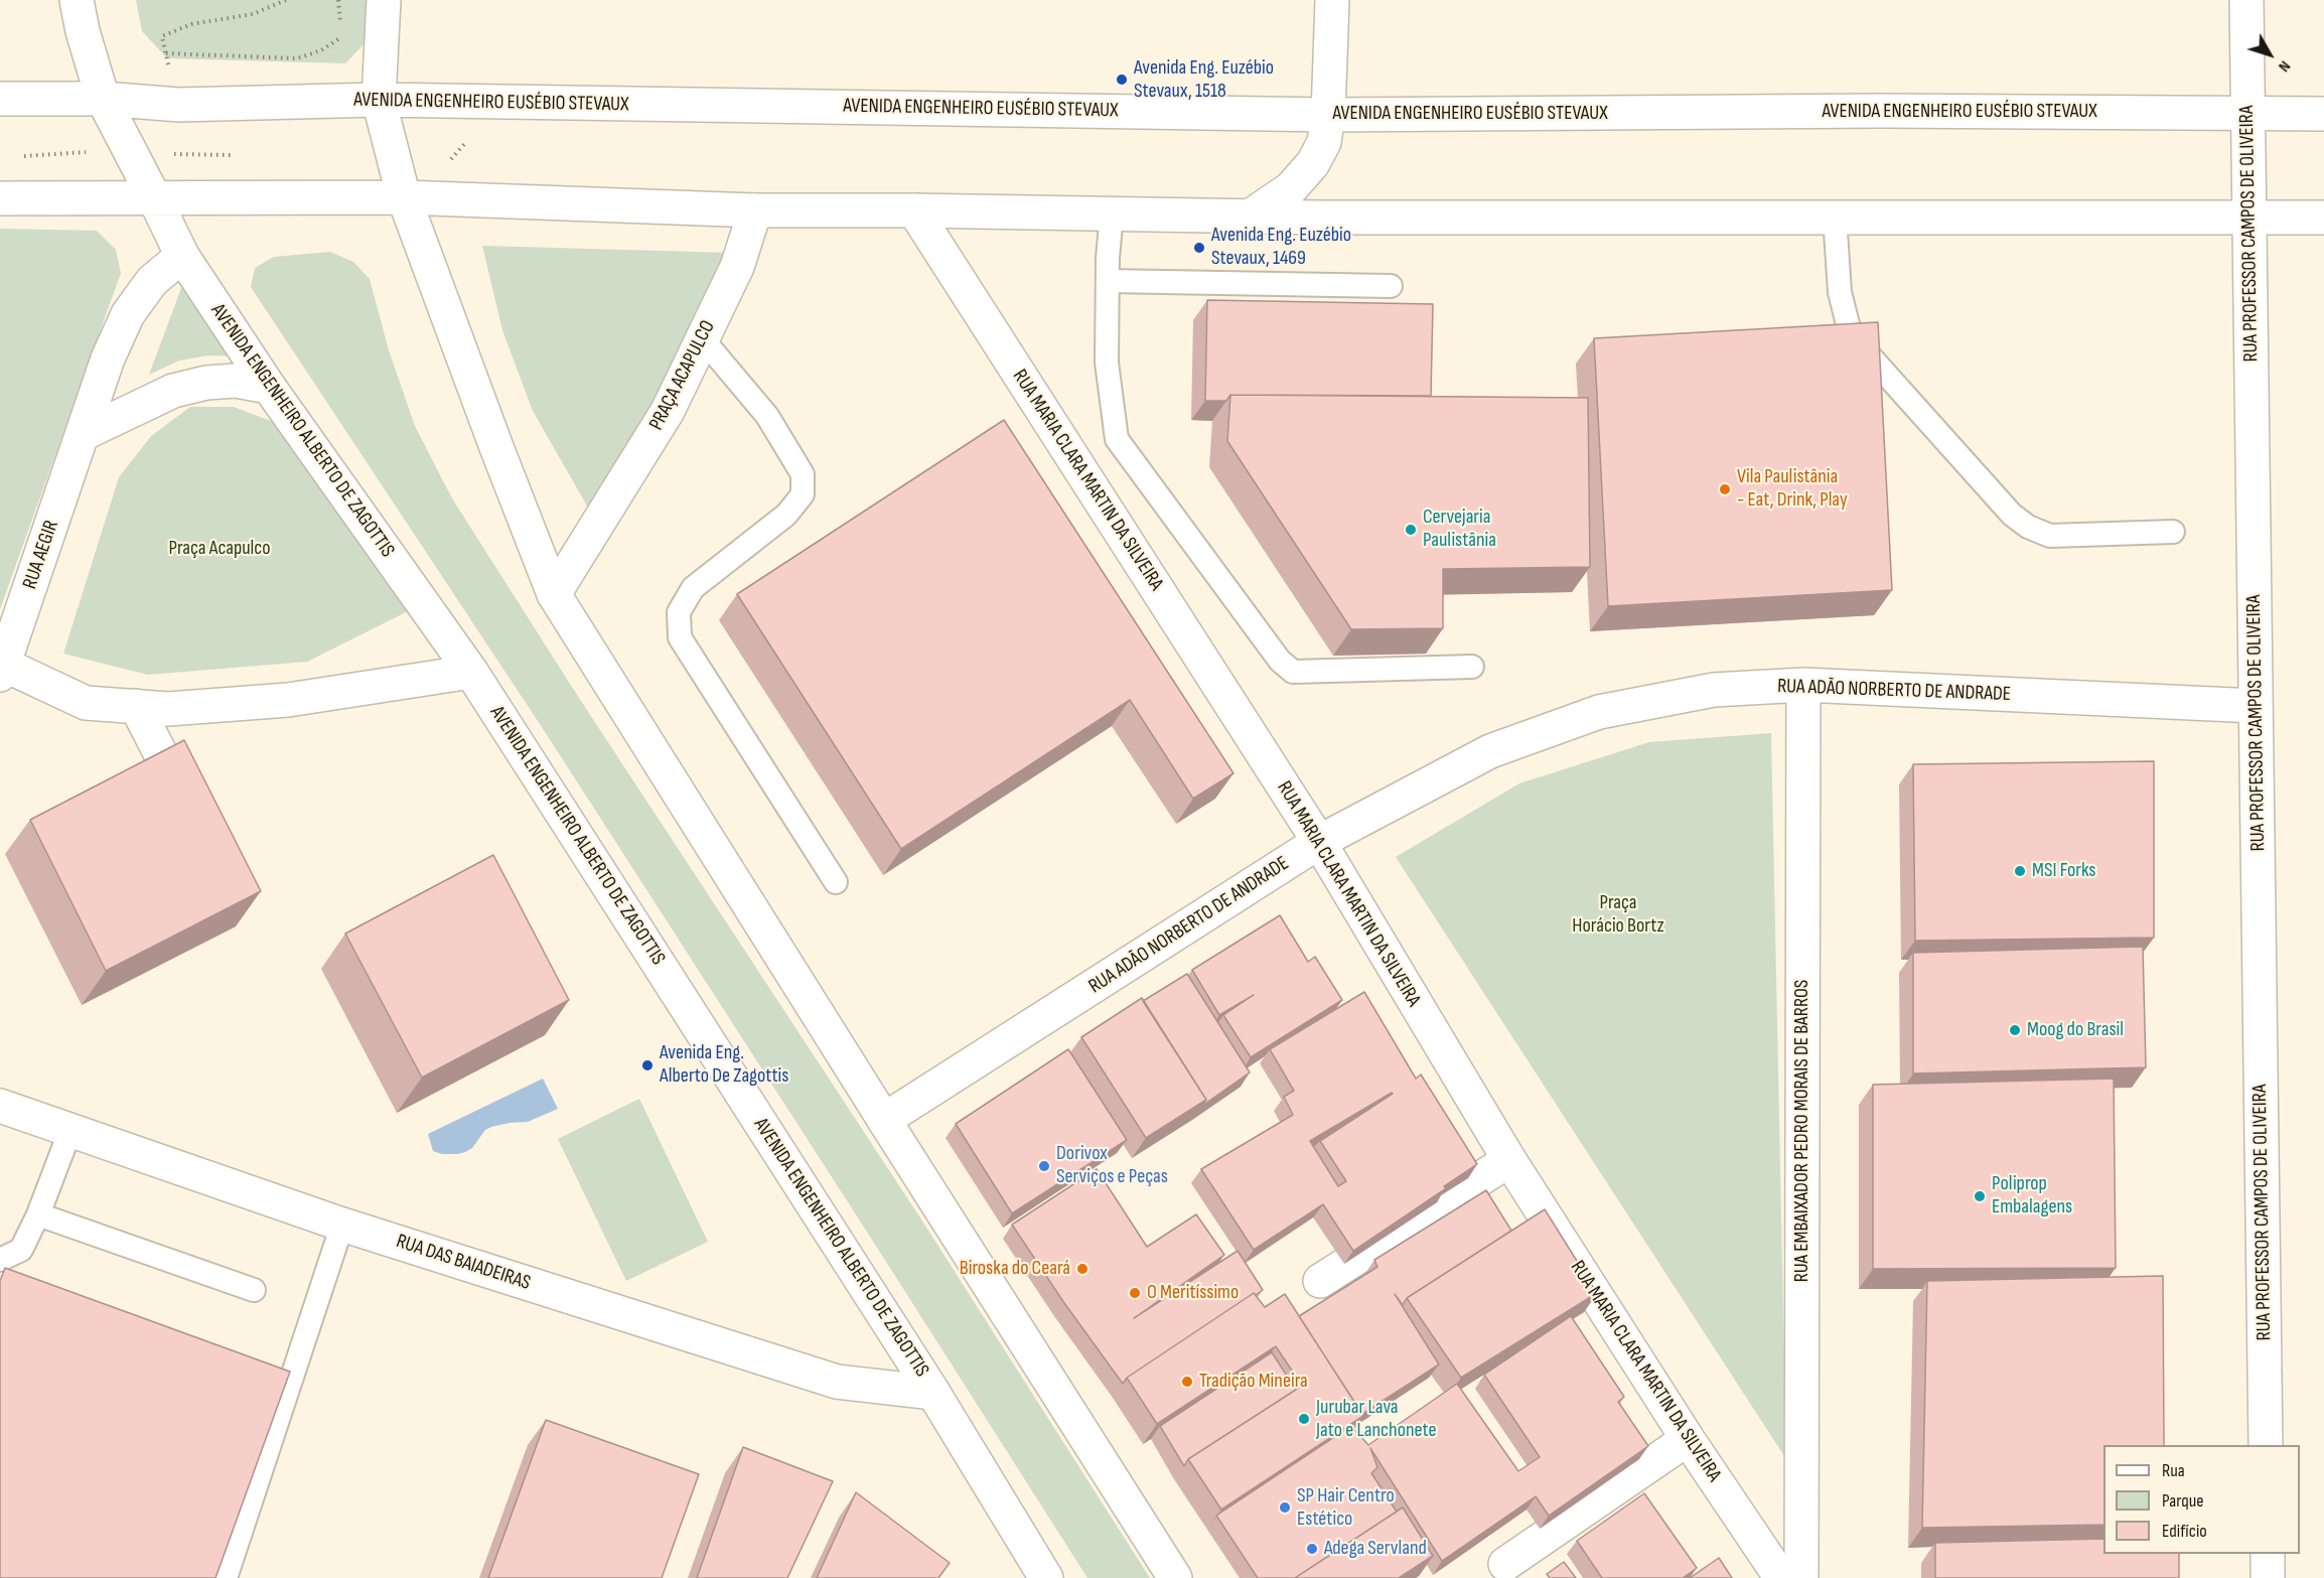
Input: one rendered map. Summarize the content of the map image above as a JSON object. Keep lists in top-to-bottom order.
{
  "streets": {
    "street": [
      "AVENIDA ENGENHEIRO EUSÉBIO STEVAUX",
      "RUA PROFESSOR CAMPOS DE OLIVEIRA",
      "PRAÇA ACAPULCO",
      "AVENIDA ENGENHEIRO ALBERTO DE ZAGOTTIS",
      "RUA MARIA CLARA MARTIN DA SILVEIRA",
      "RUA AEGIR",
      "RUA ADÃO NORBERTO DE ANDRADE",
      "RUA EMBAIXADOR PEDRO MORAIS DE BARROS",
      "RUA DAS BAIADEIRAS"
    ]
  },
  "crossings": [
    ["AVENIDA ENGENHEIRO EUSÉBIO STEVAUX", "RUA PROFESSOR CAMPOS DE OLIVEIRA"],
    ["AVENIDA ENGENHEIRO EUSÉBIO STEVAUX", "AVENIDA ENGENHEIRO ALBERTO DE ZAGOTTIS"],
    ["RUA PROFESSOR CAMPOS DE OLIVEIRA", "RUA ADÃO NORBERTO DE ANDRADE"],
    ["AVENIDA ENGENHEIRO ALBERTO DE ZAGOTTIS", "RUA AEGIR"],
    ["AVENIDA ENGENHEIRO ALBERTO DE ZAGOTTIS", "RUA DAS BAIADEIRAS"],
    ["RUA MARIA CLARA MARTIN DA SILVEIRA", "RUA ADÃO NORBERTO DE ANDRADE"],
    ["RUA ADÃO NORBERTO DE ANDRADE", "RUA EMBAIXADOR PEDRO MORAIS DE BARROS"]
  ],
  "parks": ["Praça Acapulco", "Praça Horácio Bortz"],
  "places": [
    "Avenida Eng. Euzébio Stevaux, 1518",
    "Avenida Eng. Euzébio Stevaux, 1469",
    "Vila Paulistânia - Eat, Drink, Play",
    "Cervejaria Paulistânia",
    "MSI Forks",
    "Moog do Brasil",
    "Avenida Eng. Alberto De Zagottis",
    "Dorivox Serviços e Peças",
    "Poliprop Embalagens",
    "Biroska do Ceará",
    "O Meritíssimo",
    "Tradição Mineira",
    "Jurubar Lava Jato e Lanchonete",
    "SP Hair Centro Estético",
    "Adega Servland"
  ],
  "legend": ["Rua", "Parque", "Edifício"],
  "north": "bottom right"
}
